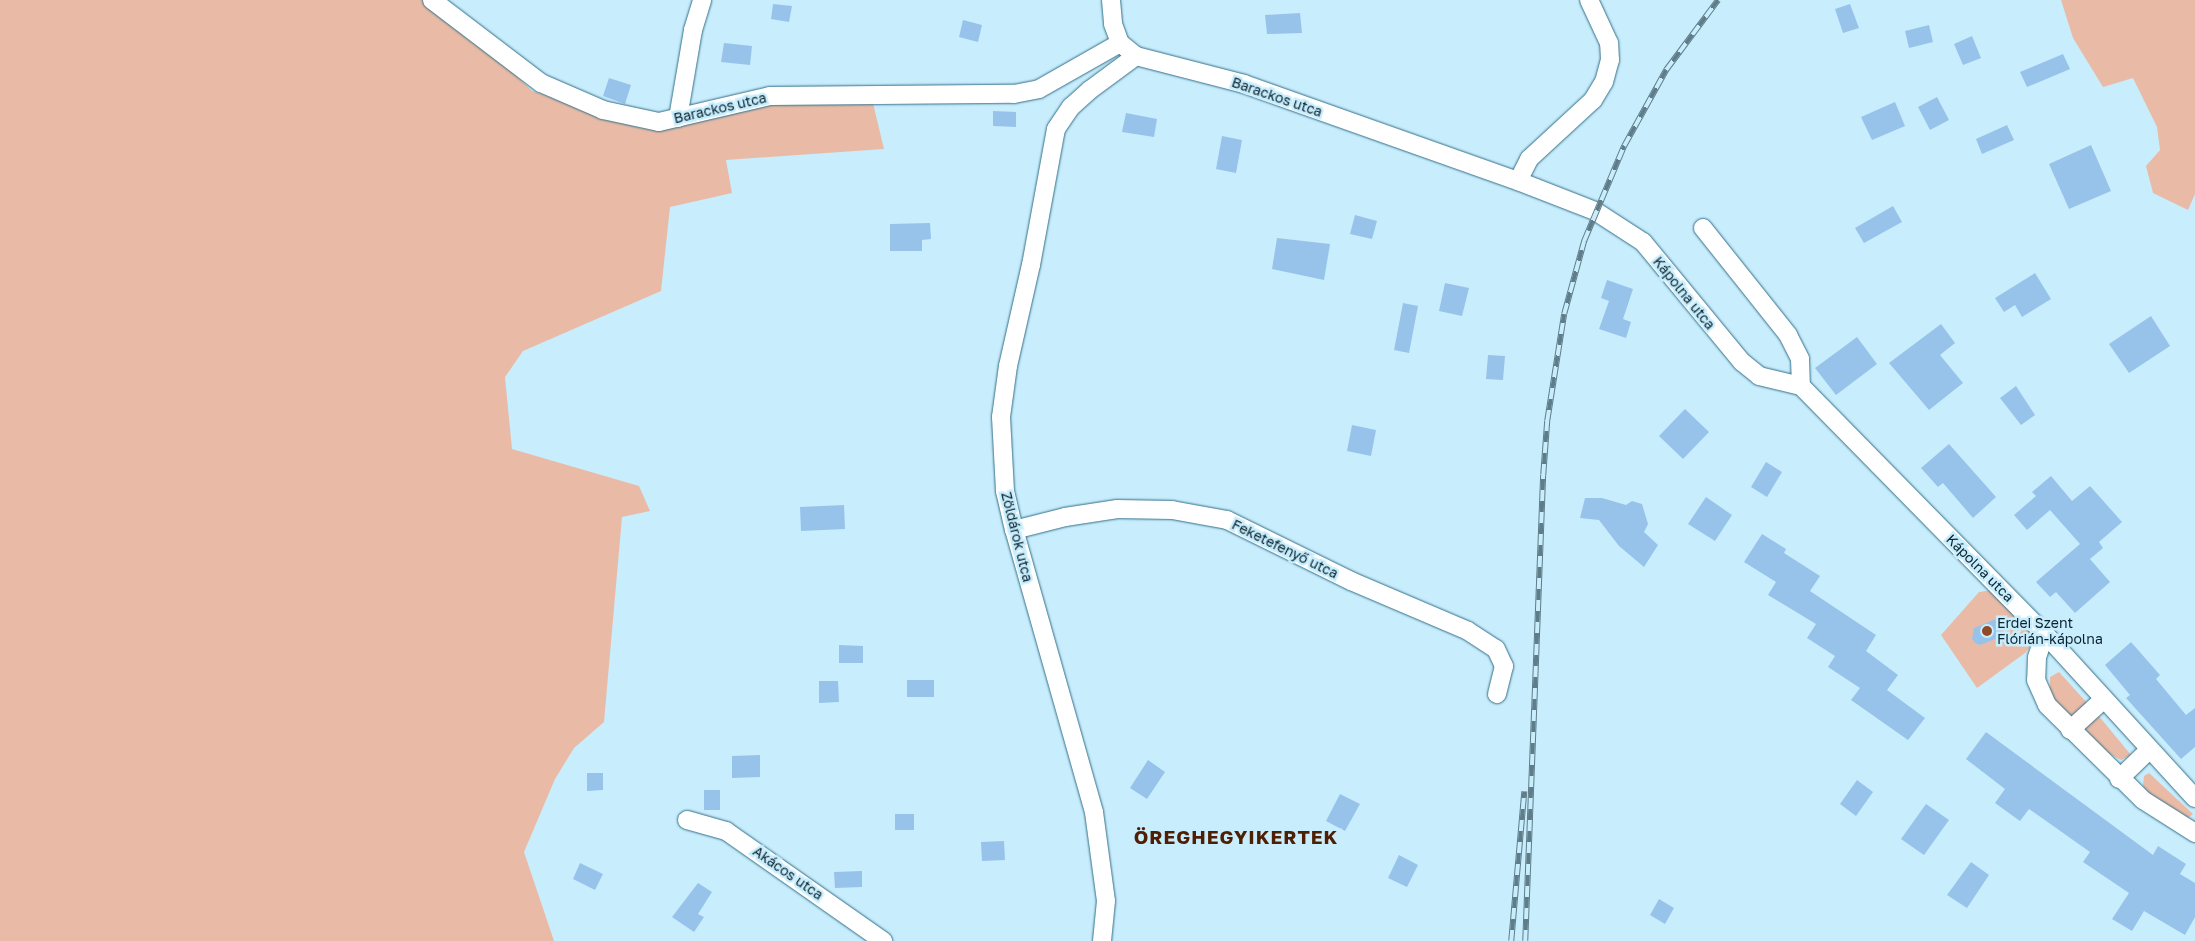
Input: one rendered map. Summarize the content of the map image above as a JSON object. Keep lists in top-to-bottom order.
{
  "streets": {
    "street": [
      "Barackos utca",
      "Kápolna utca",
      "Zöldárok utca",
      "Feketefenyő utca",
      "Akácos utca"
    ]
  },
  "crossings": [
    ["Barackos utca", "Kápolna utca"],
    ["Barackos utca", "Zöldárok utca"],
    ["Zöldárok utca", "Feketefenyő utca"]
  ],
  "districts": ["ÖREGHEGYIKERTEK"],
  "places": ["Erdei Szent Flórián-kápolna"]
}
